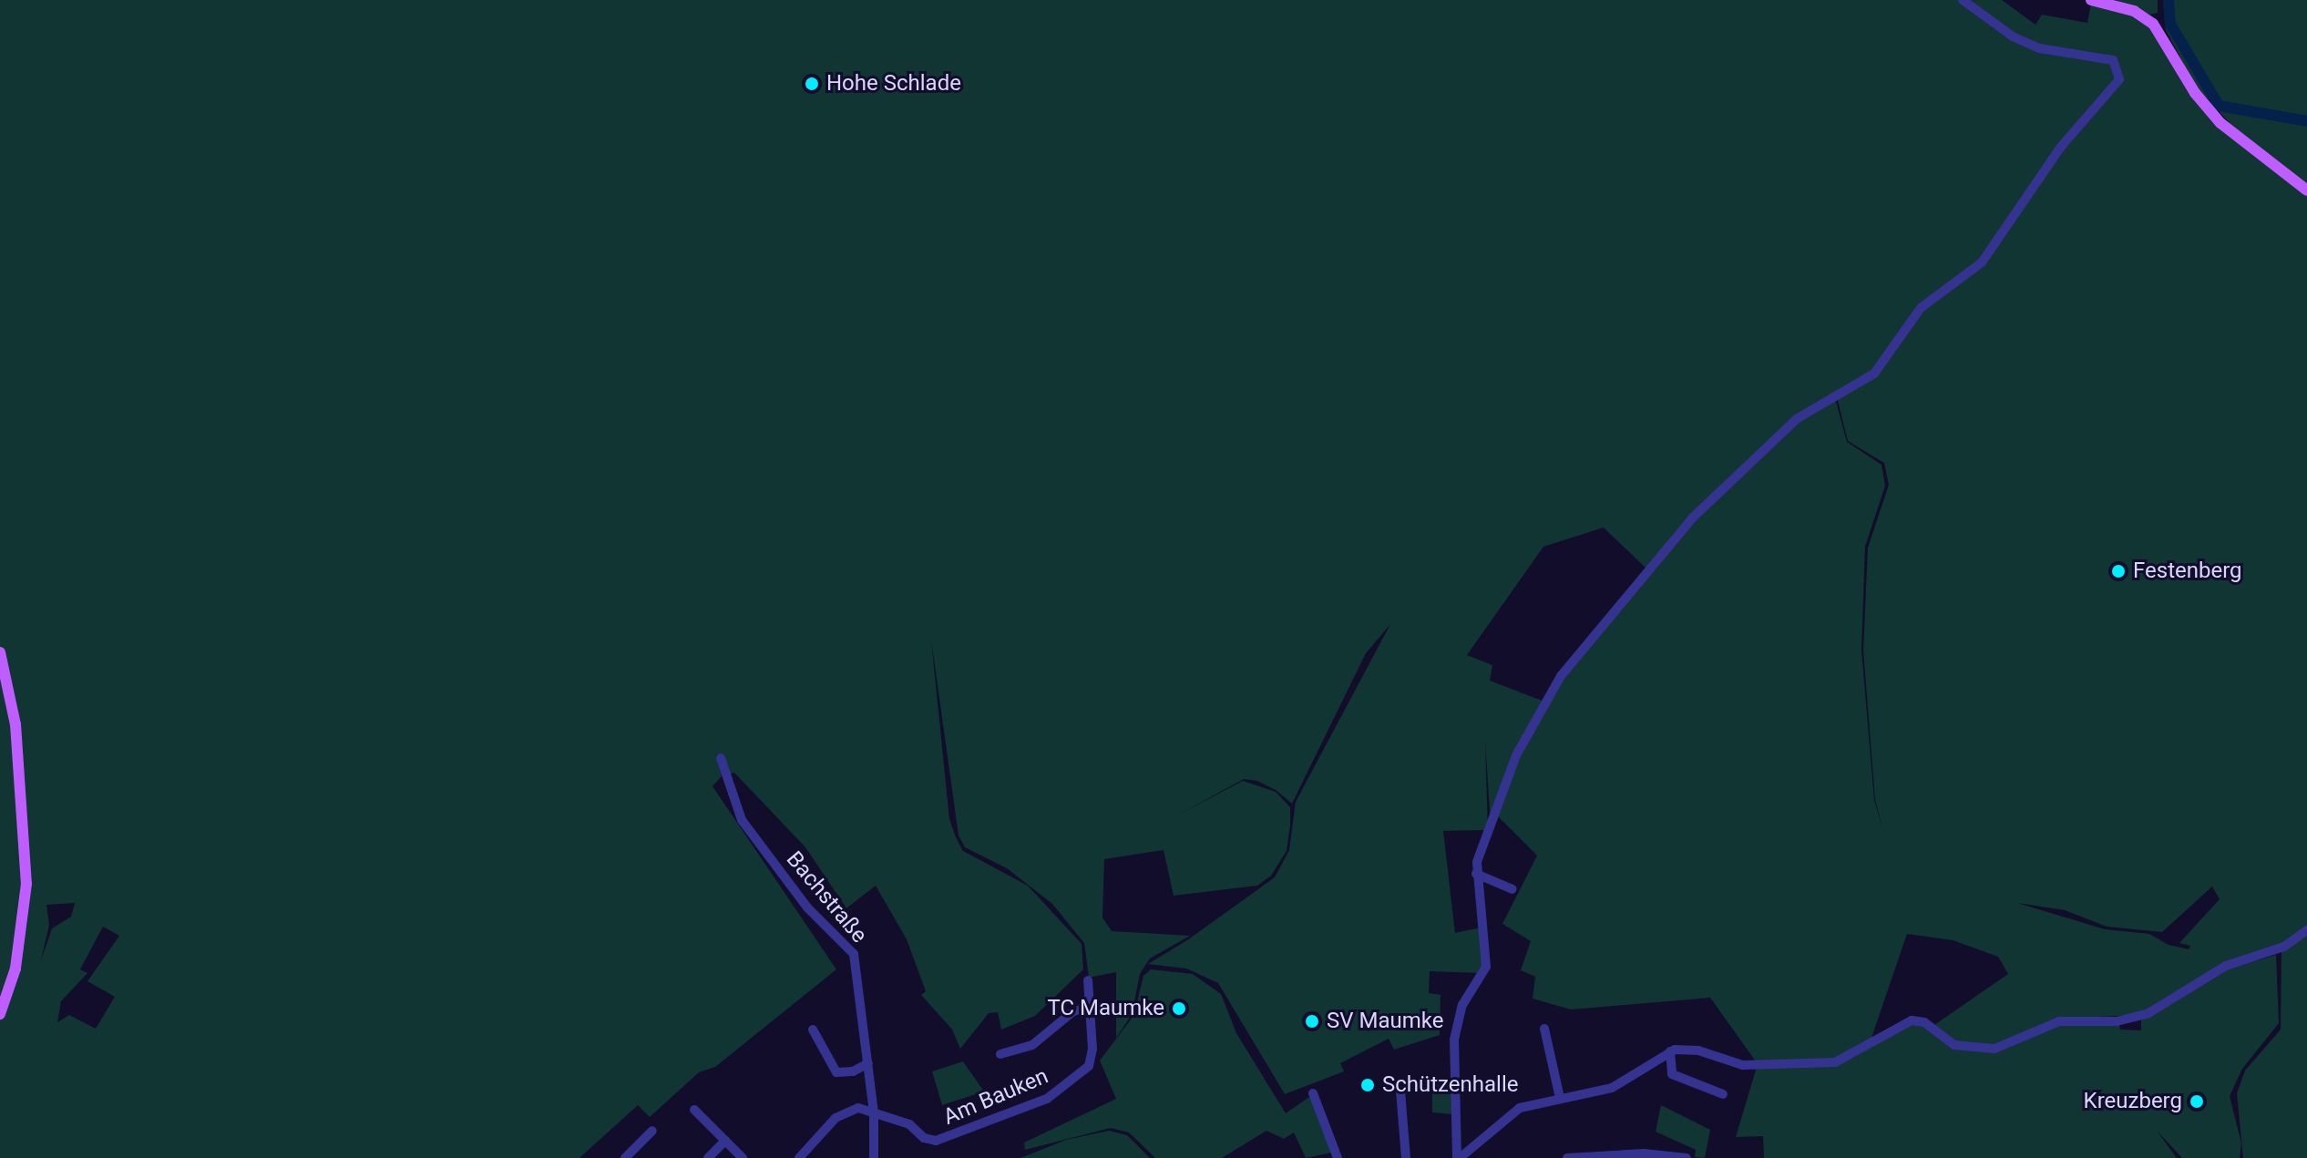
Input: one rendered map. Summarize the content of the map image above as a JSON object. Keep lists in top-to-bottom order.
{
  "streets": {
    "street": ["Bachstraße", "Am Bauken"]
  },
  "crossings": [
    ["Bachstraße", "Am Bauken"]
  ],
  "places": [
    "Hohe Schlade",
    "Festenberg",
    "TC Maumke",
    "SV Maumke",
    "Schützenhalle",
    "Kreuzberg"
  ]
}
